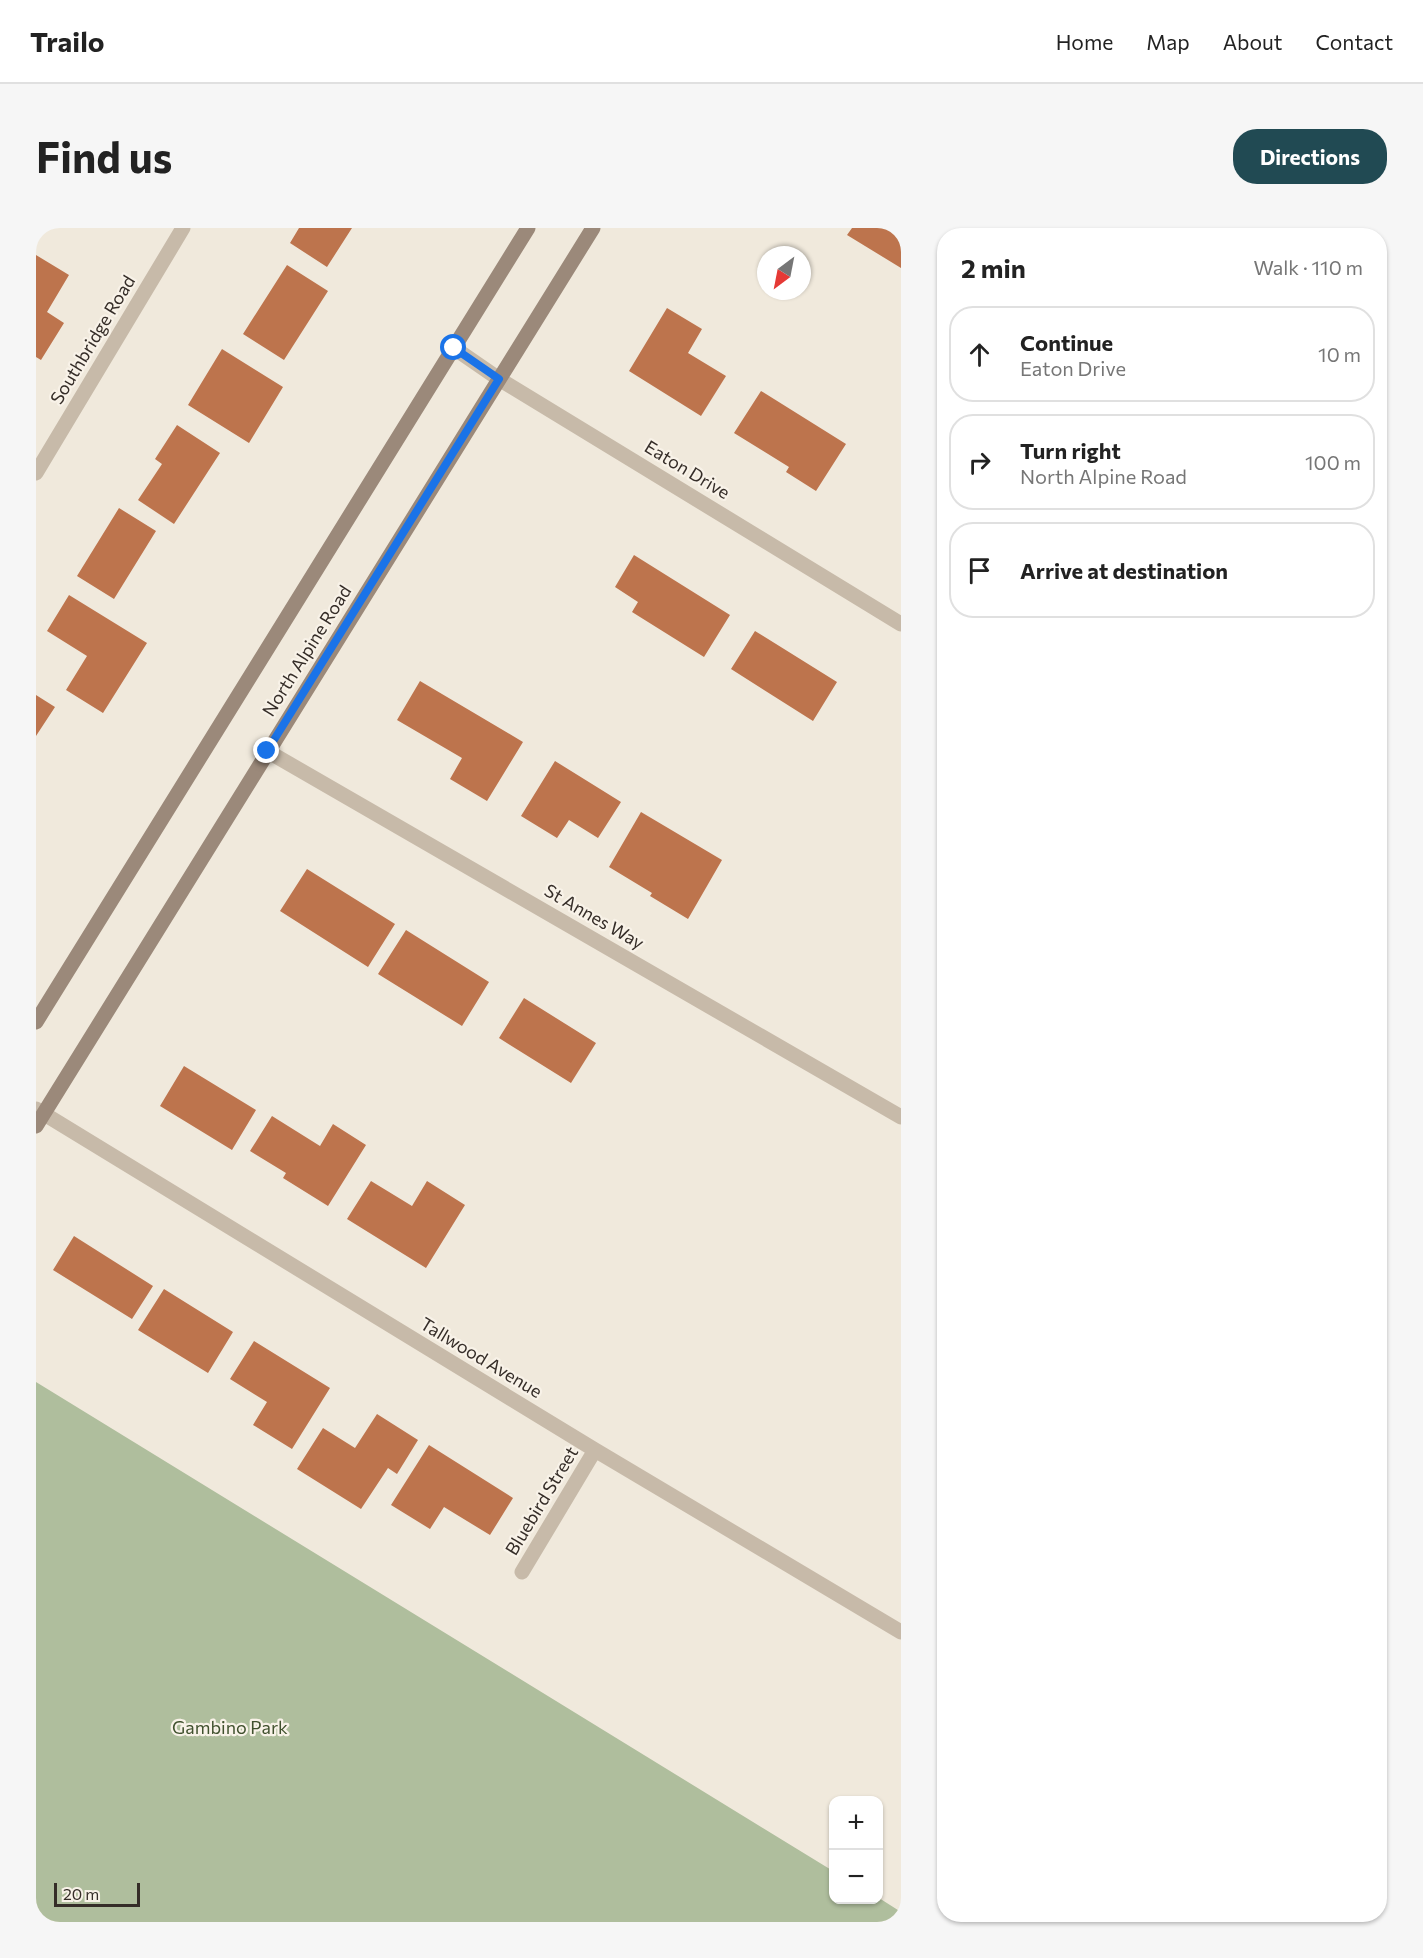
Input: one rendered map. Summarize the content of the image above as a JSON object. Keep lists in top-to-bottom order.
{
  "streets": {
    "main road": ["North Alpine Road"],
    "street": [
      "Southbridge Road",
      "Eaton Drive",
      "St Annes Way",
      "Tallwood Avenue",
      "Bluebird Street"
    ]
  },
  "crossings": [
    ["Eaton Drive", "North Alpine Road"],
    ["North Alpine Road", "St Annes Way"],
    ["North Alpine Road", "Tallwood Avenue"],
    ["Tallwood Avenue", "Bluebird Street"]
  ],
  "parks": ["Gambino Park"],
  "scale_bar": "20 m",
  "north": "bottom left",
  "page": {
    "header": "Trailo",
    "nav": [
      "Home",
      "Map",
      "About",
      "Contact"
    ],
    "buttons": "Directions",
    "title": "Find us",
    "heading": ["2 min", "Walk · 110 m"],
    "list": [
      ["Continue", "Eaton Drive", "10 m"],
      ["Turn right", "North Alpine Road", "100 m"],
      "Arrive at destination"
    ],
    "map_buttons": ["+", "−"],
    "scale": "20 m"
  }
}
